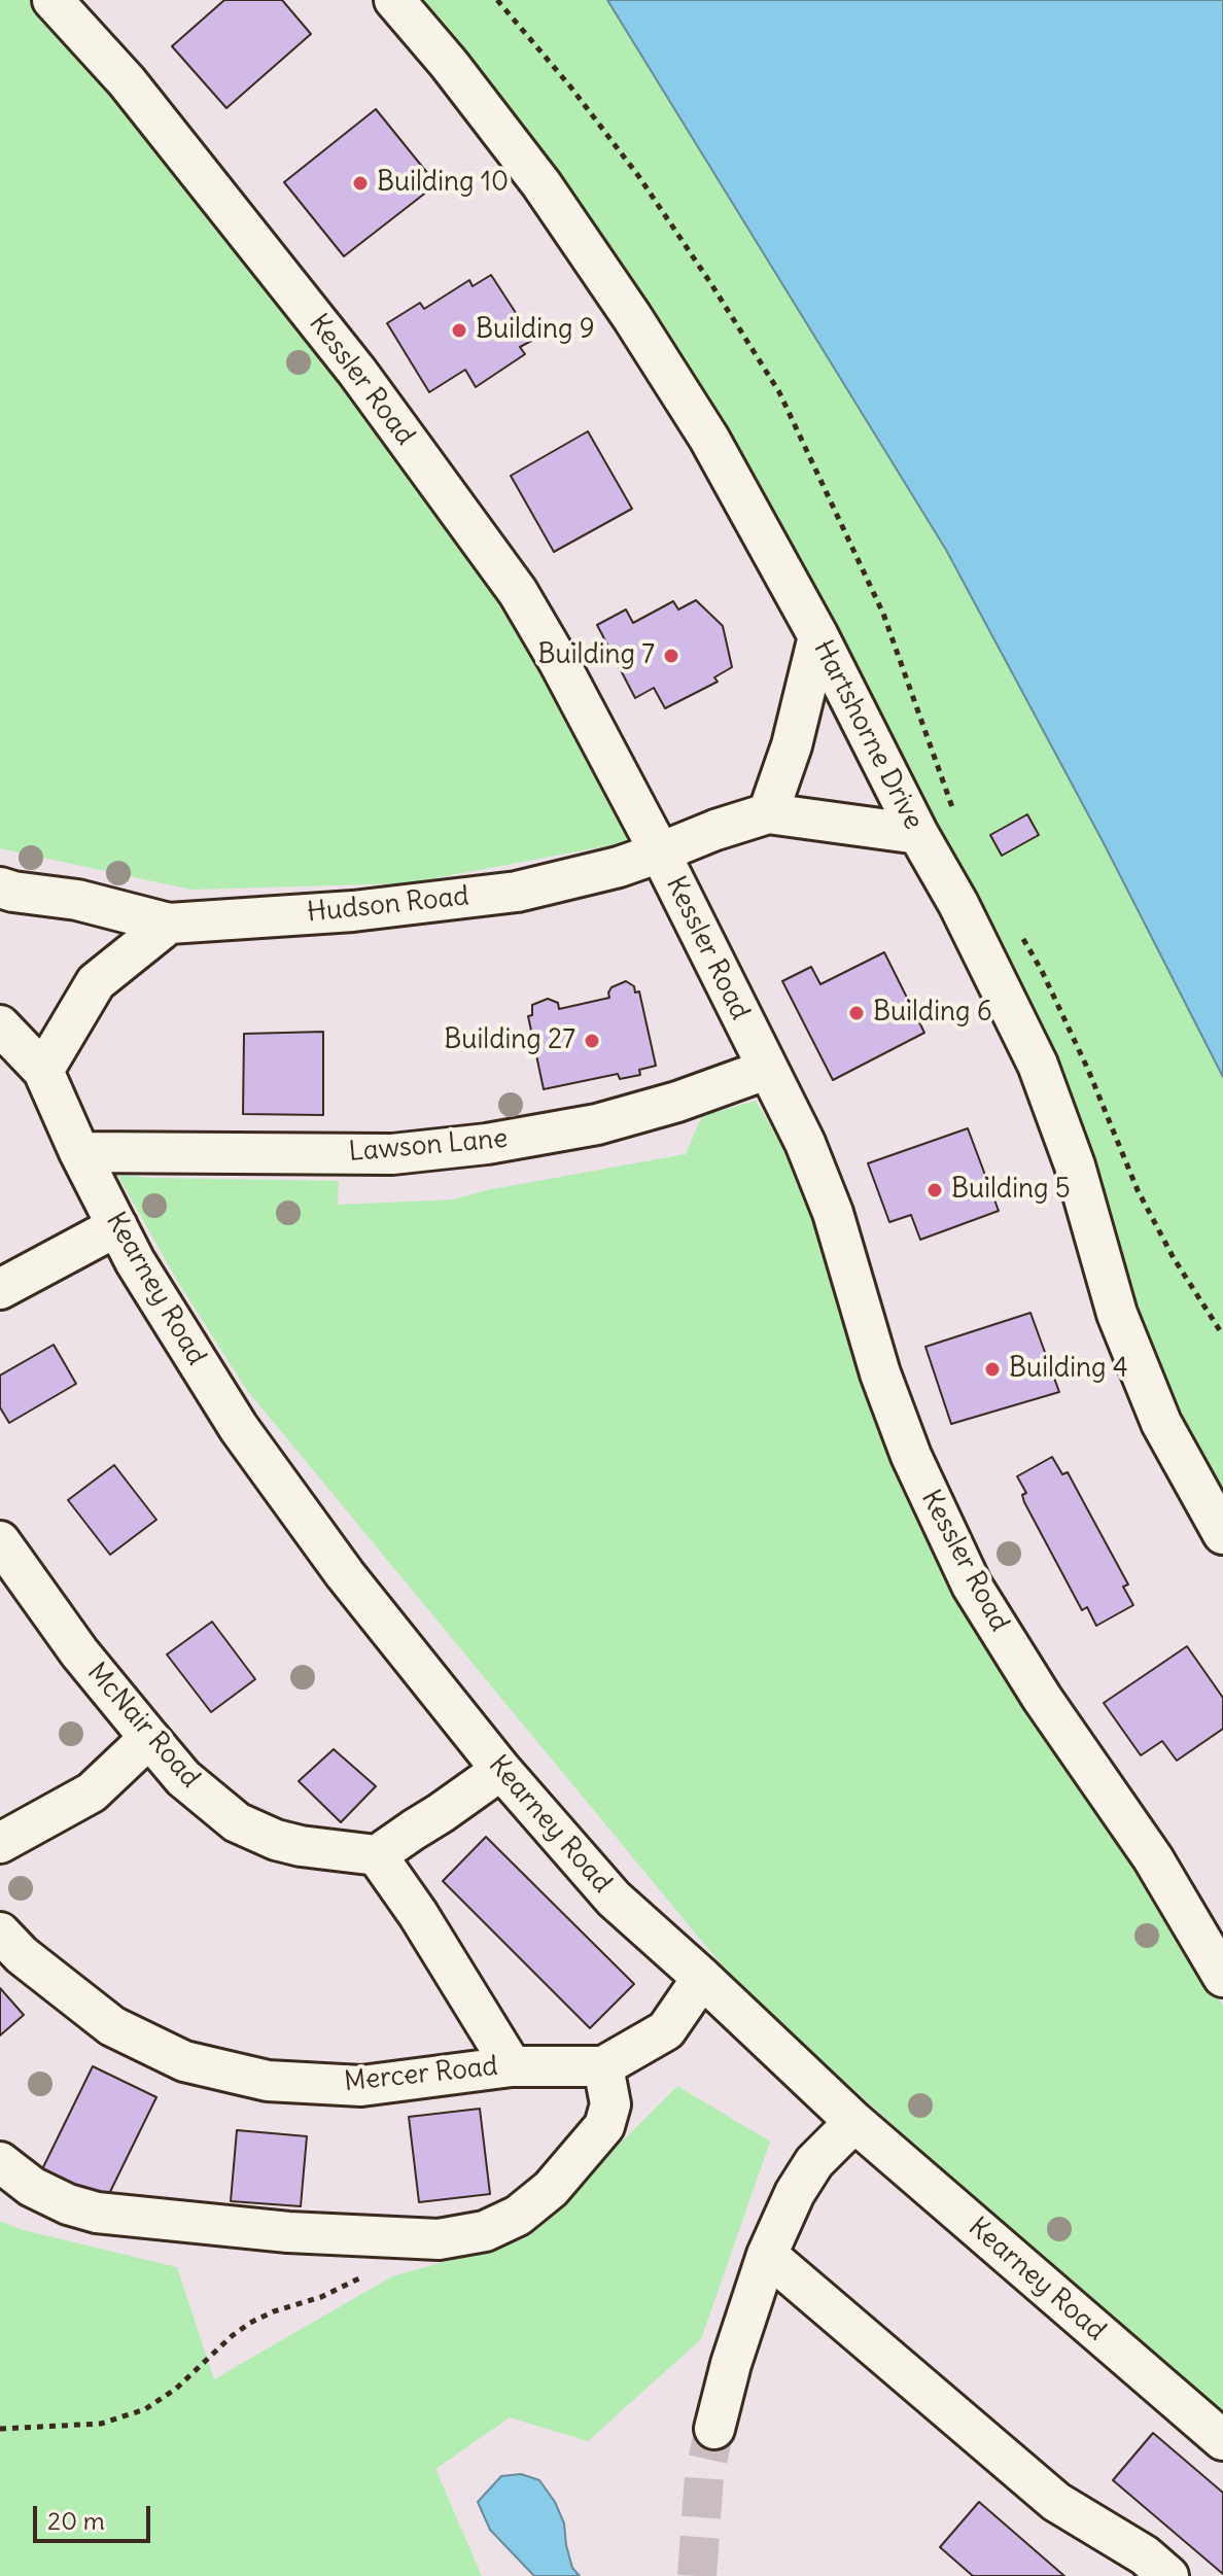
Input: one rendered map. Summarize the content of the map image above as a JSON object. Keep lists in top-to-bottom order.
{
  "streets": {
    "street": [
      "Kessler Road",
      "Hartshorne Drive",
      "Hudson Road",
      "Lawson Lane",
      "Kearney Road",
      "McNair Road",
      "Mercer Road"
    ]
  },
  "crossings": [
    ["Kessler Road", "Hudson Road"],
    ["Kessler Road", "Lawson Lane"],
    ["Hartshorne Drive", "Hudson Road"],
    ["Lawson Lane", "Kearney Road"],
    ["Kearney Road", "Mercer Road"]
  ],
  "places": [
    "Building 10",
    "Building 9",
    "Building 7",
    "Building 6",
    "Building 27",
    "Building 5",
    "Building 4"
  ],
  "scale_bar": "20 m"
}
